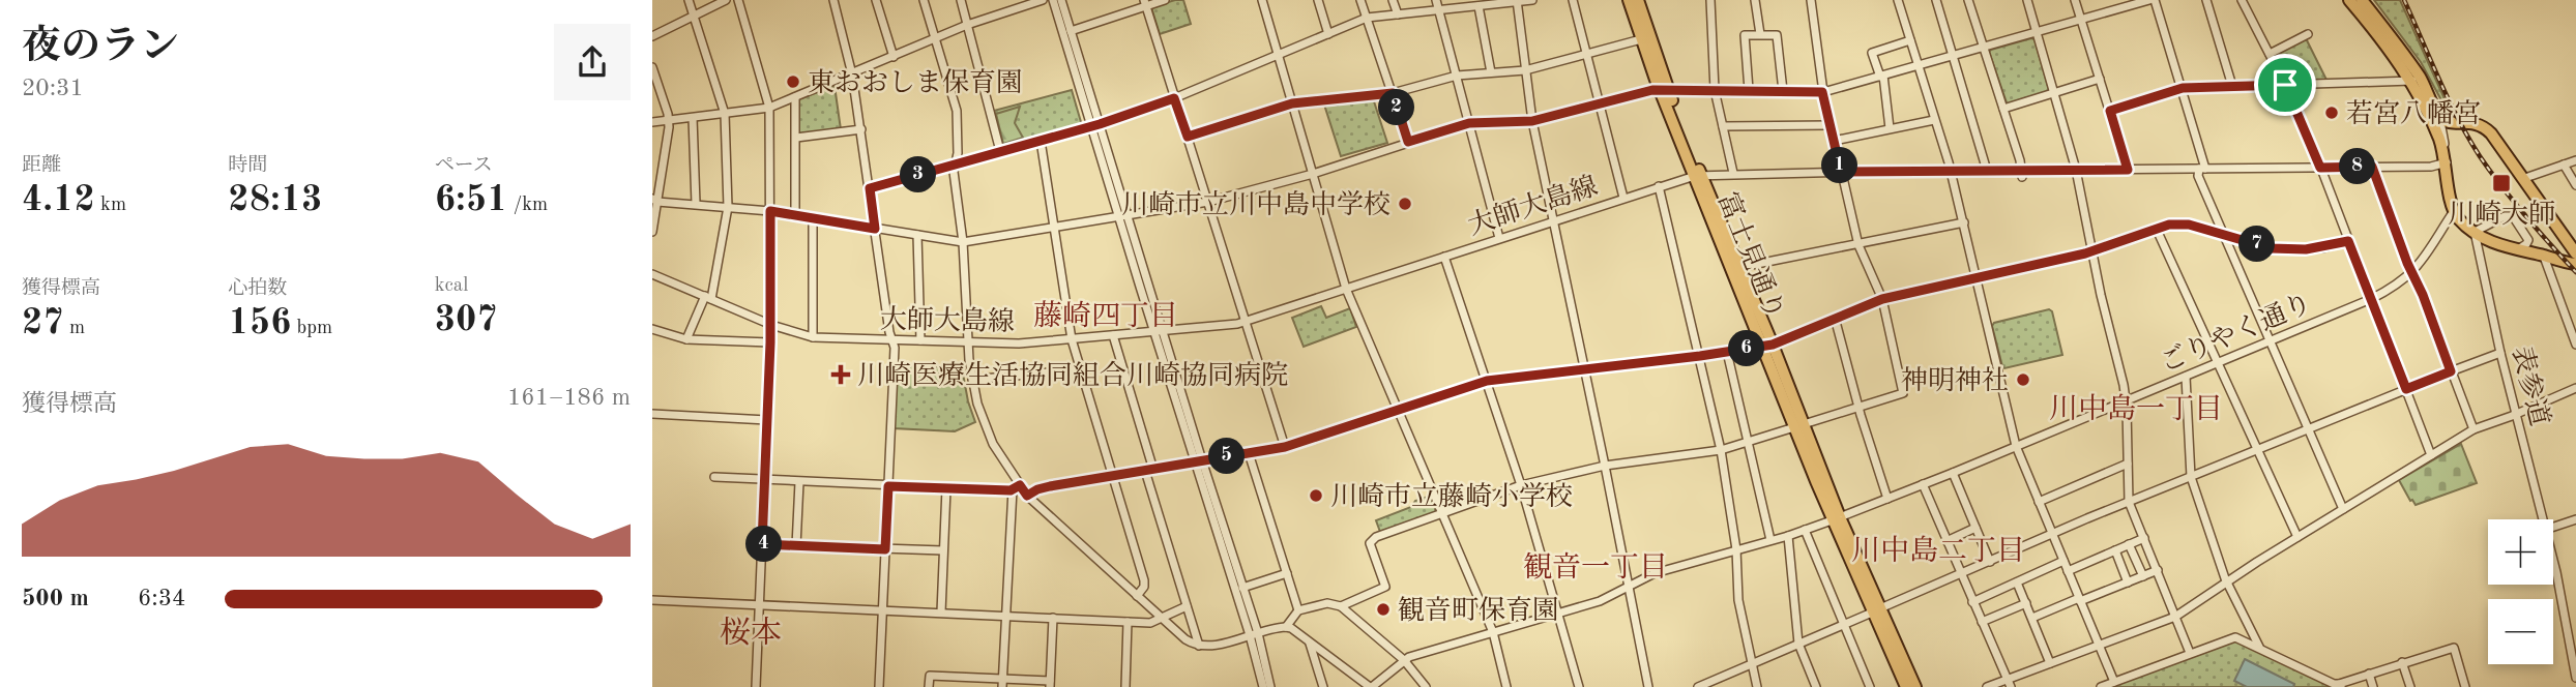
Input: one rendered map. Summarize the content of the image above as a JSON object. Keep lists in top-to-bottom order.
{
  "streets": {
    "highway": ["富士見通り"],
    "street": ["大師大島線", "ごりやく通り", "表参道"]
  },
  "crossings": [
    ["大師大島線", "富士見通り"],
    ["富士見通り", "ごりやく通り"]
  ],
  "districts": [
    "藤崎四丁目",
    "川中島一丁目",
    "川中島二丁目",
    "観音一丁目",
    "桜本"
  ],
  "places": {
    "other": [
      "東おおしま保育園",
      "若宮八幡宮",
      "川崎市立川中島中学校",
      "神明神社",
      "川崎市立藤崎小学校",
      "観音町保育園"
    ],
    "transit": ["川崎大師"],
    "health": ["川崎医療生活協同組合川崎協同病院"]
  },
  "page": {
    "heading": ["夜のラン", "20:31"],
    "pins": [
      "2",
      "1",
      "8",
      "3",
      "7",
      "6",
      "5",
      "4"
    ],
    "stats": [
      ["距離", "4.12 km"],
      ["時間", "28:13"],
      ["ペース", "6:51 /km"],
      ["獲得標高", "27 m"],
      ["心拍数", "156 bpm"],
      ["kcal", "307"]
    ],
    "chart": ["獲得標高", "161–186 m"],
    "map_buttons": ["+", "−"],
    "list": [
      {
        "name": "500 m",
        "note": "6:34"
      }
    ]
  }
}
